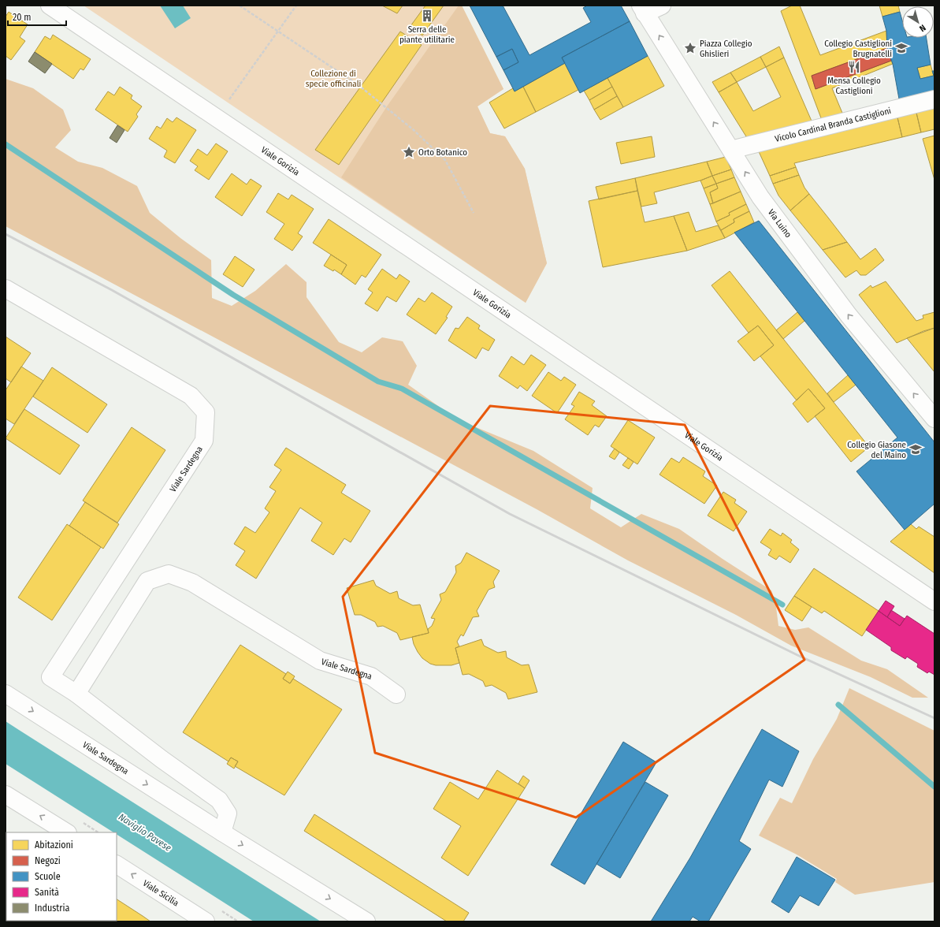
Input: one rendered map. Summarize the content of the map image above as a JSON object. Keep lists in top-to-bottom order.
{
  "streets": {
    "street": [
      "Vicolo Cardinal Branda Castiglioni",
      "Viale Gorizia",
      "Via Luino",
      "Viale Sardegna",
      "Viale Sicilia"
    ]
  },
  "crossings": [
    ["Vicolo Cardinal Branda Castiglioni", "Via Luino"]
  ],
  "one_way": ["Via Luino", "Viale Sicilia"],
  "water": ["Naviglio Pavese"],
  "parks": ["Collezione di specie officinali"],
  "places": {
    "building": ["Serra delle piante utilitarie"],
    "place": ["Piazza Collegio Ghislieri", "Orto Botanico"],
    "school or university": ["Collegio Castiglioni Brugnatelli", "Collegio Giasone del Maino"],
    "restaurant": ["Mensa Collegio Castiglioni"]
  },
  "legend": [
    "Abitazioni",
    "Negozi",
    "Scuole",
    "Sanità",
    "Industria"
  ],
  "scale_bar": "20 m",
  "north": "bottom right"
}
